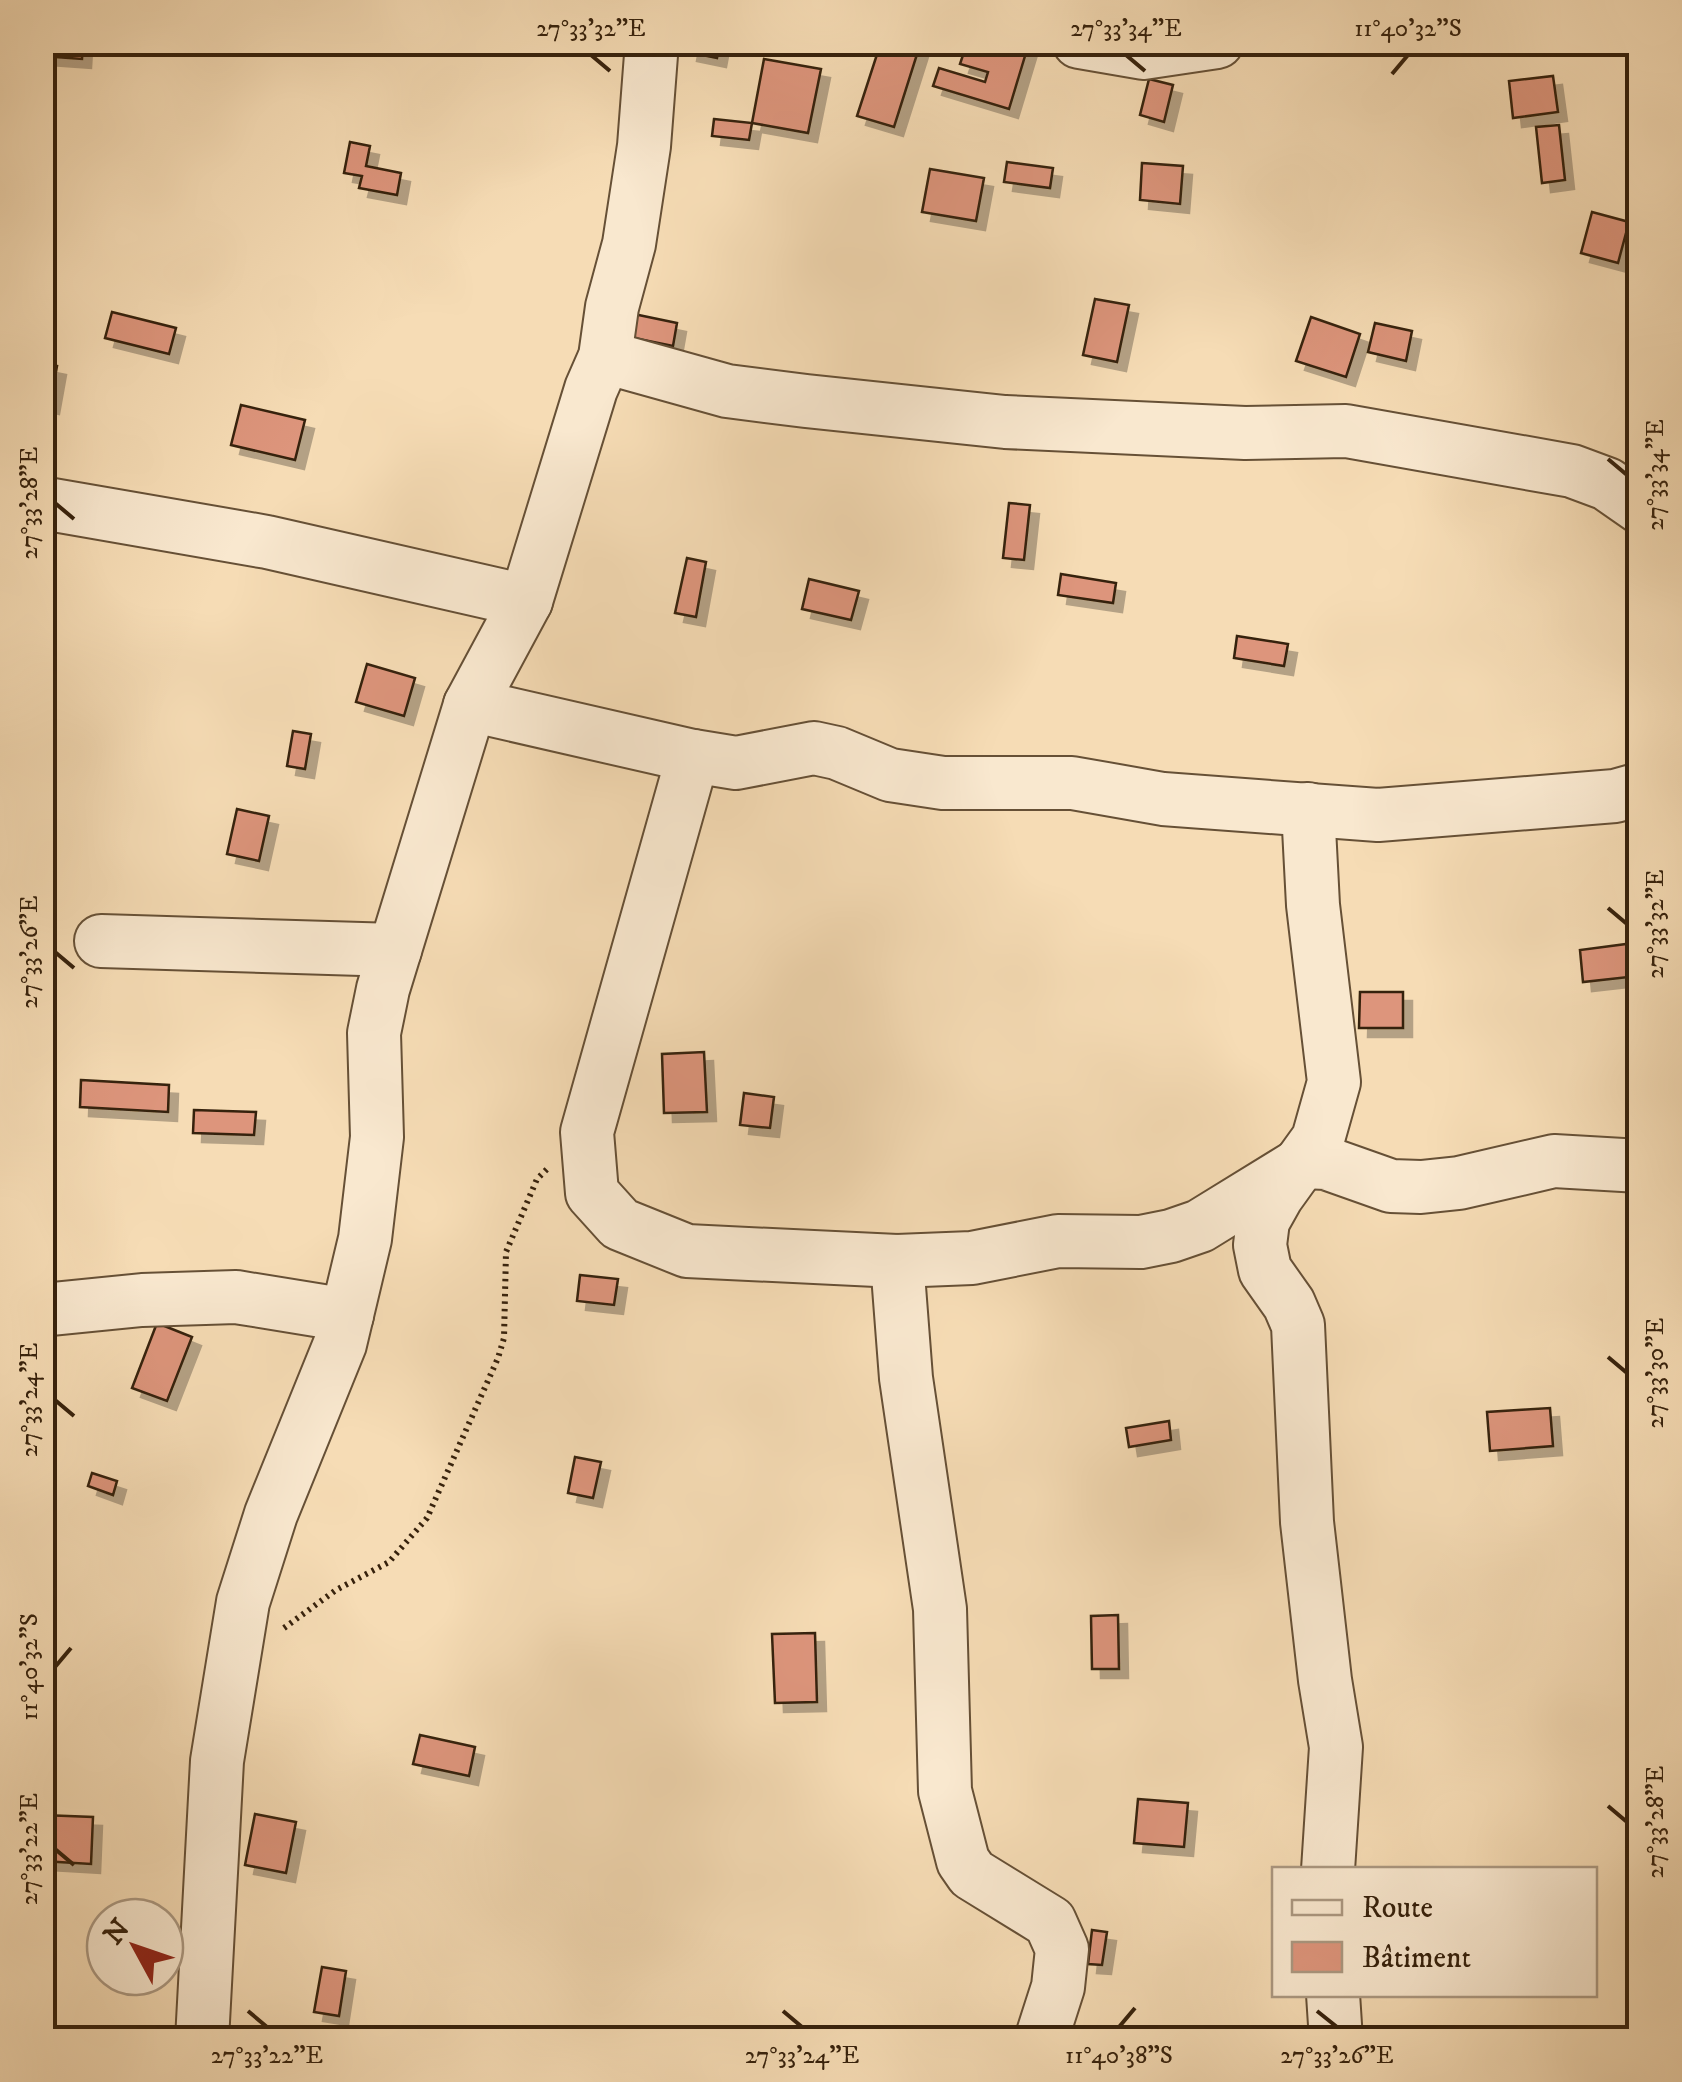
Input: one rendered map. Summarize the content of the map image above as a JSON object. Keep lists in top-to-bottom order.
{
  "legend": ["Route", "Bâtiment"],
  "north": "top left",
  "coordinates": [
    "27°33'32\"E",
    "27°33'34\"E",
    "11°40'32\"S",
    "27°33'28\"E",
    "27°33'26\"E",
    "27°33'30\"E",
    "27°33'24\"E",
    "27°33'22\"E",
    "11°40'38\"S"
  ]
}
